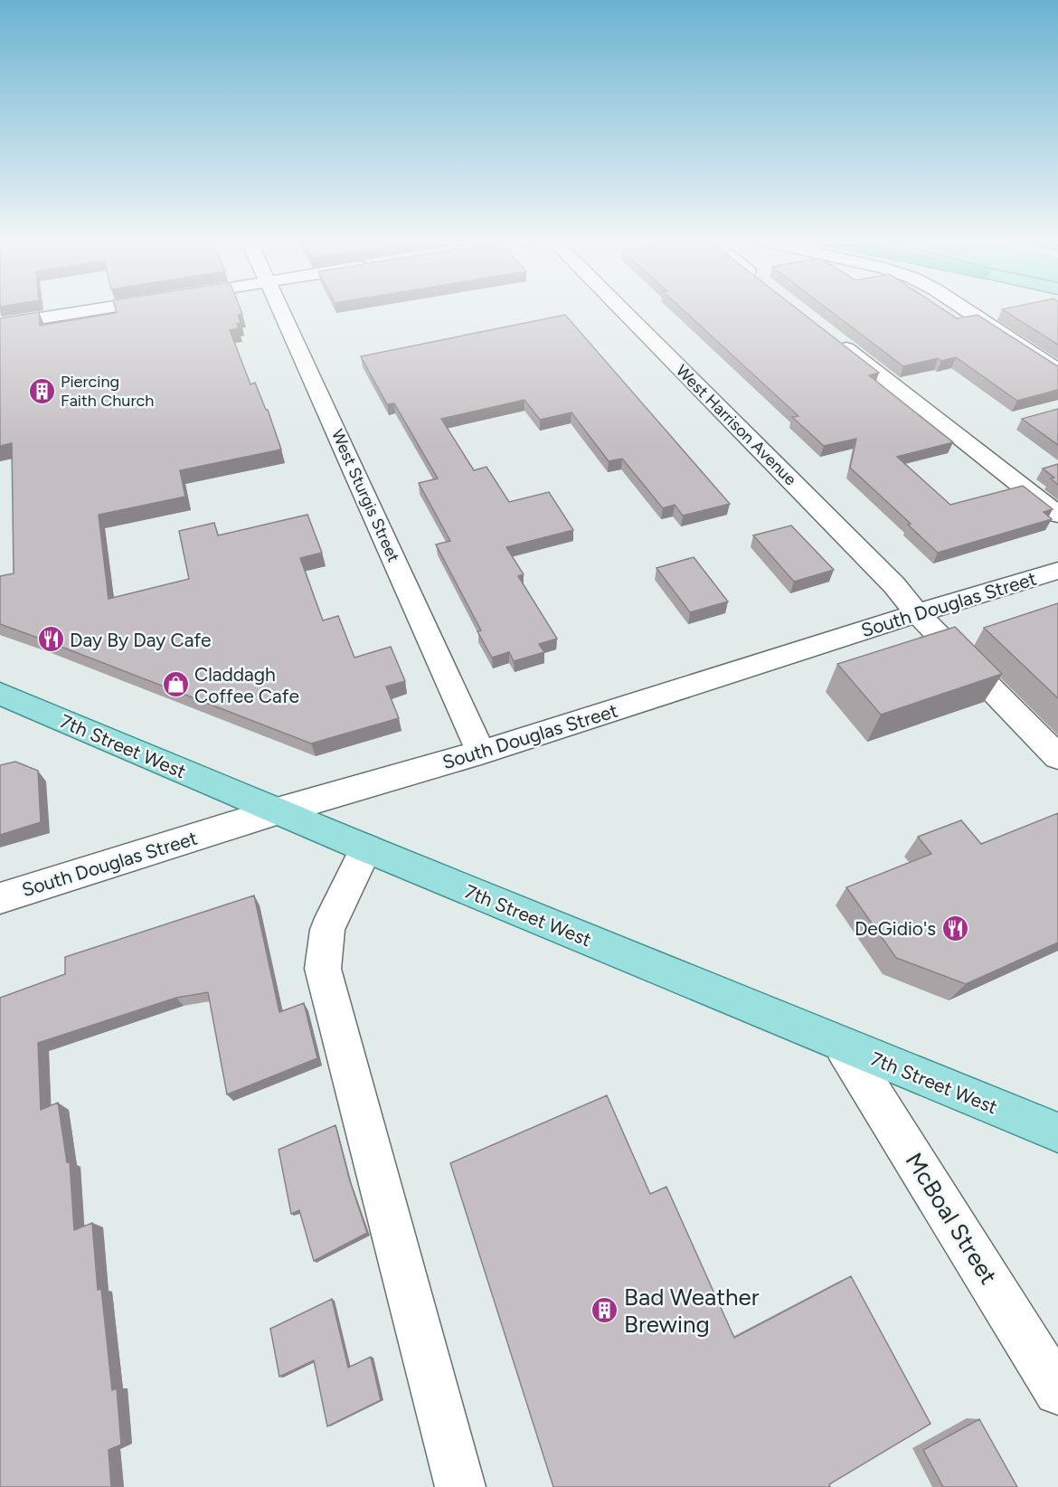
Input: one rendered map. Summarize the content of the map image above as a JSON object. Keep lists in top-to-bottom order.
{
  "streets": {
    "main road": ["7th Street West"],
    "street": [
      "West Harrison Avenue",
      "West Sturgis Street",
      "South Douglas Street",
      "McBoal Street"
    ]
  },
  "crossings": [
    ["West Harrison Avenue", "South Douglas Street"],
    ["West Sturgis Street", "South Douglas Street"],
    ["South Douglas Street", "7th Street West"],
    ["7th Street West", "McBoal Street"]
  ],
  "places": {
    "building": ["Piercing Faith Church", "Bad Weather Brewing"],
    "restaurant": ["Day By Day Cafe", "DeGidio's"],
    "shop": ["Claddagh Coffee Cafe"]
  }
}
